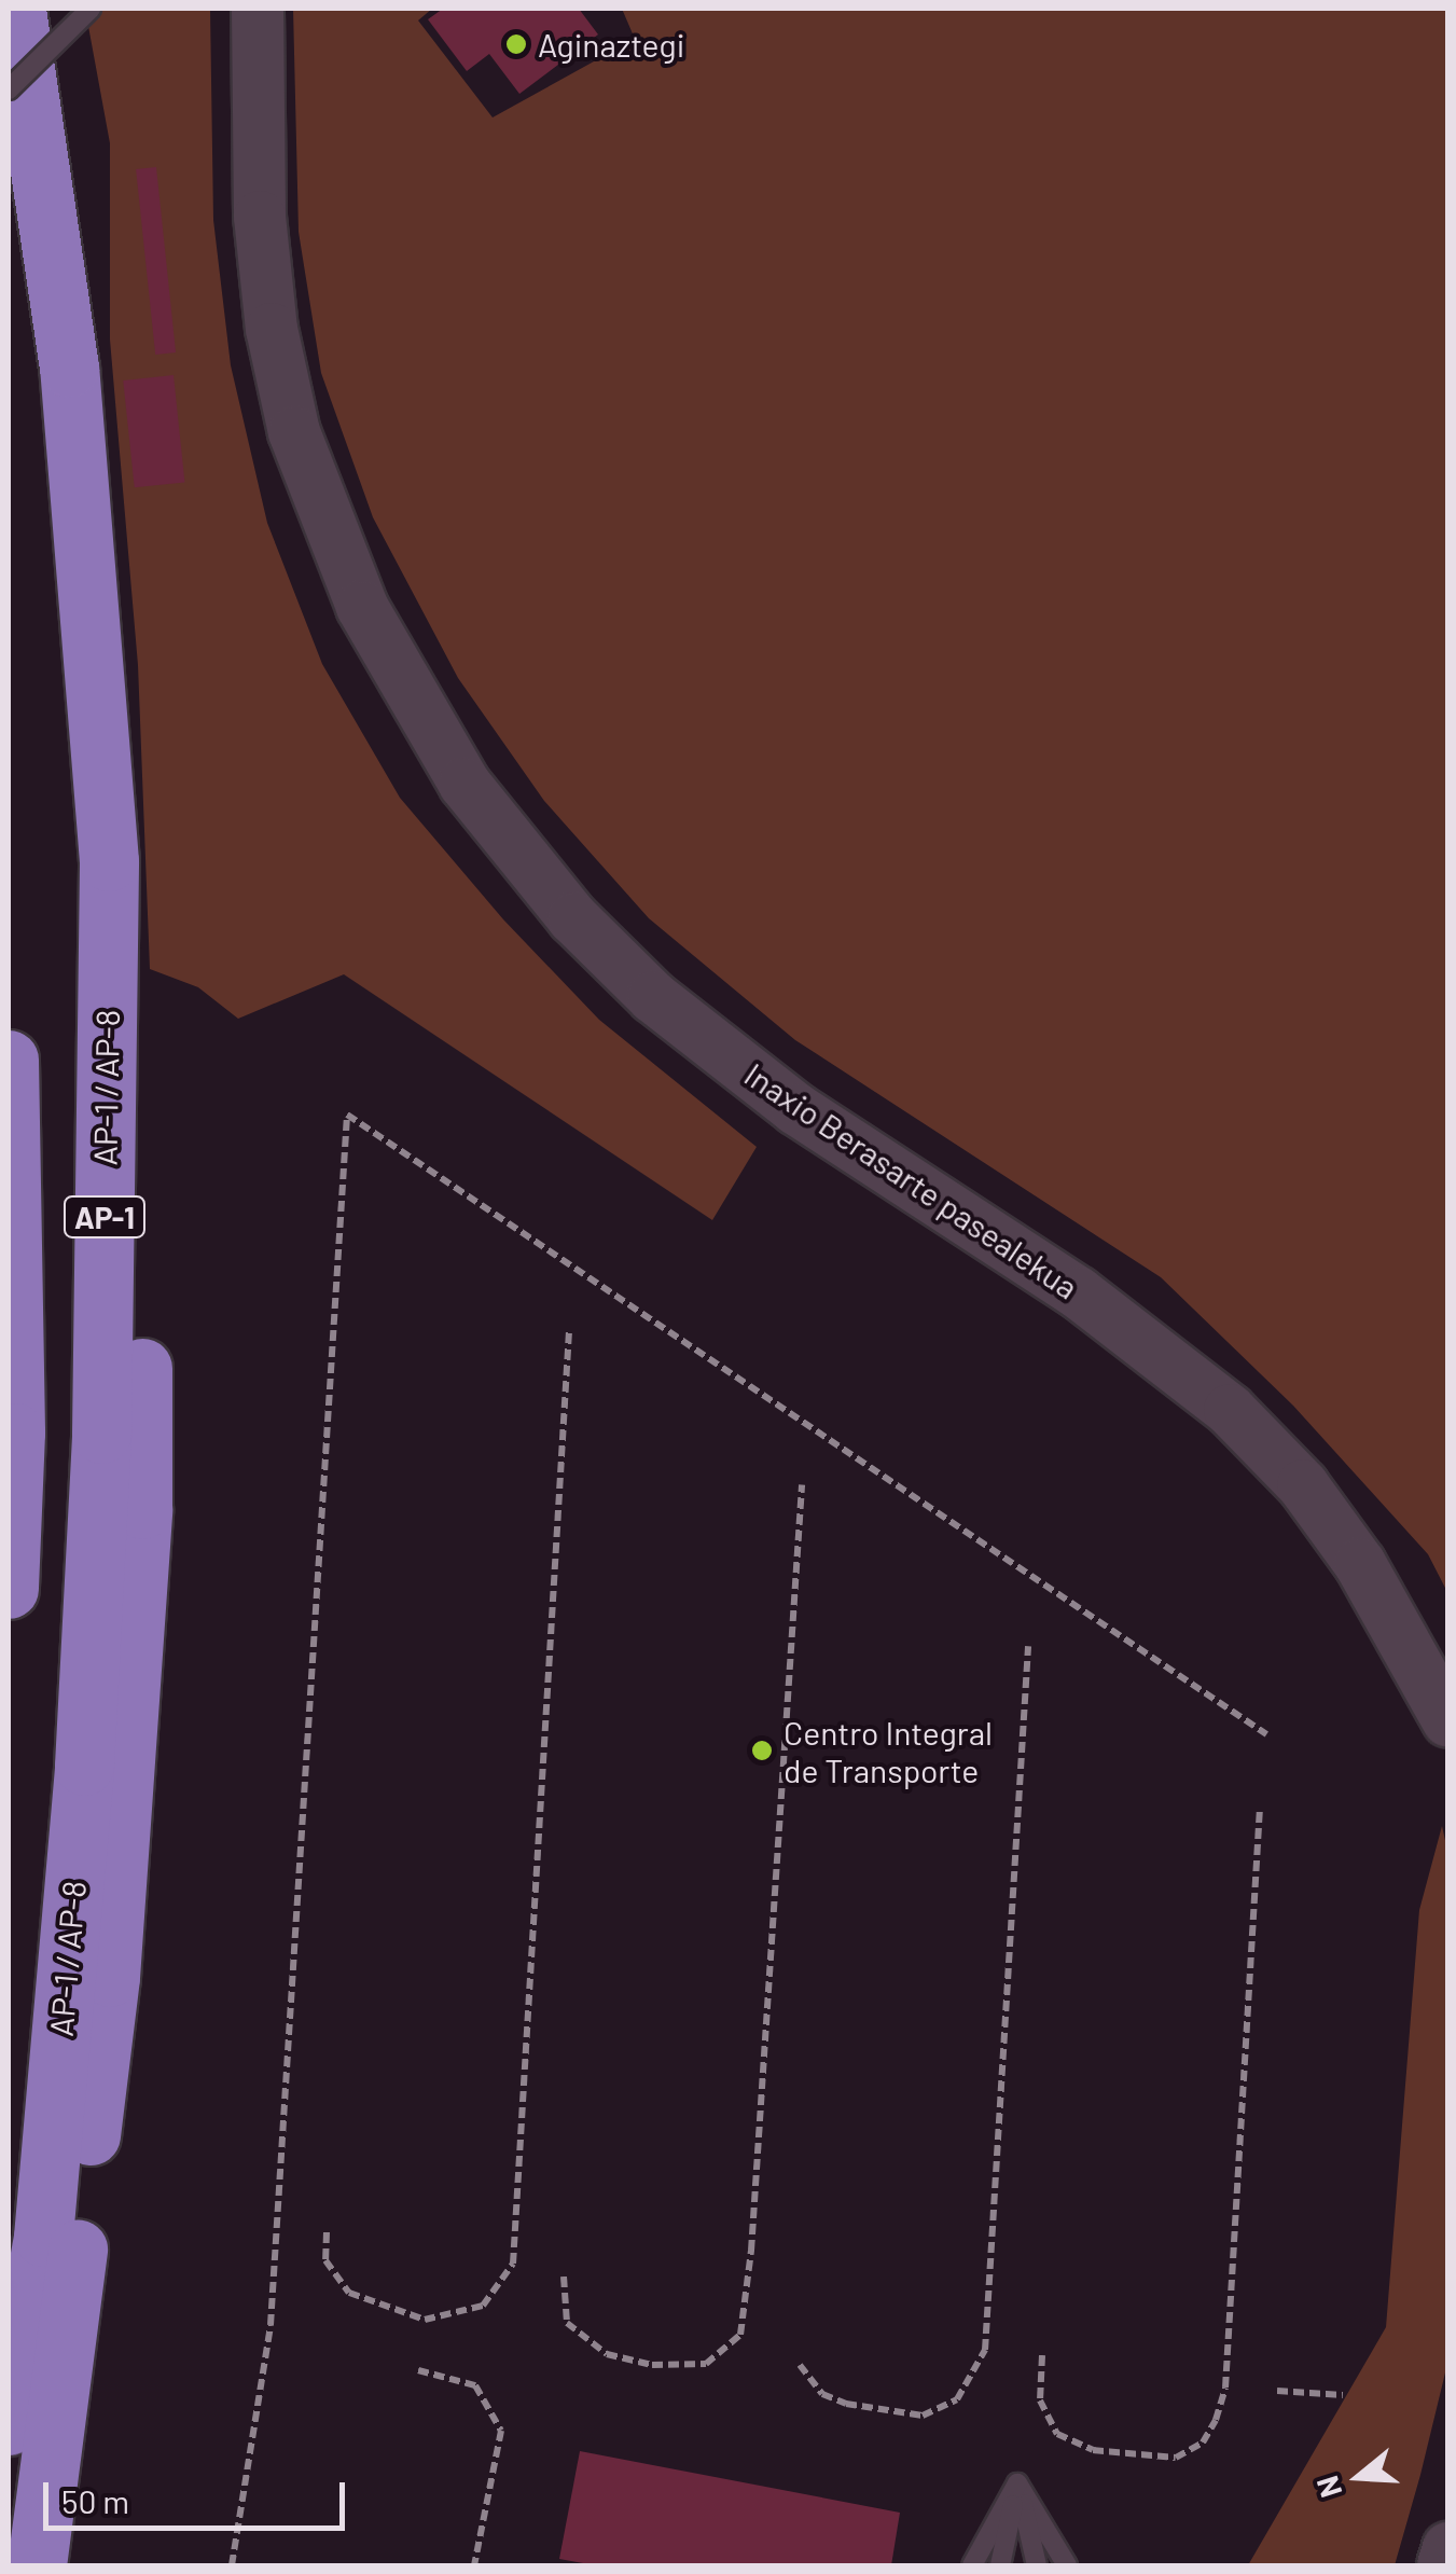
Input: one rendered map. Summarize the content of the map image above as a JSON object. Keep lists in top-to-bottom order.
{
  "streets": {
    "highway": ["AP-1 / AP-8", "AP-1"],
    "main road": ["Inaxio Berasarte pasealekua"]
  },
  "places": ["Aginaztegi", "Centro Integral de Transporte"],
  "scale_bar": "50 m",
  "north": "left"
}
